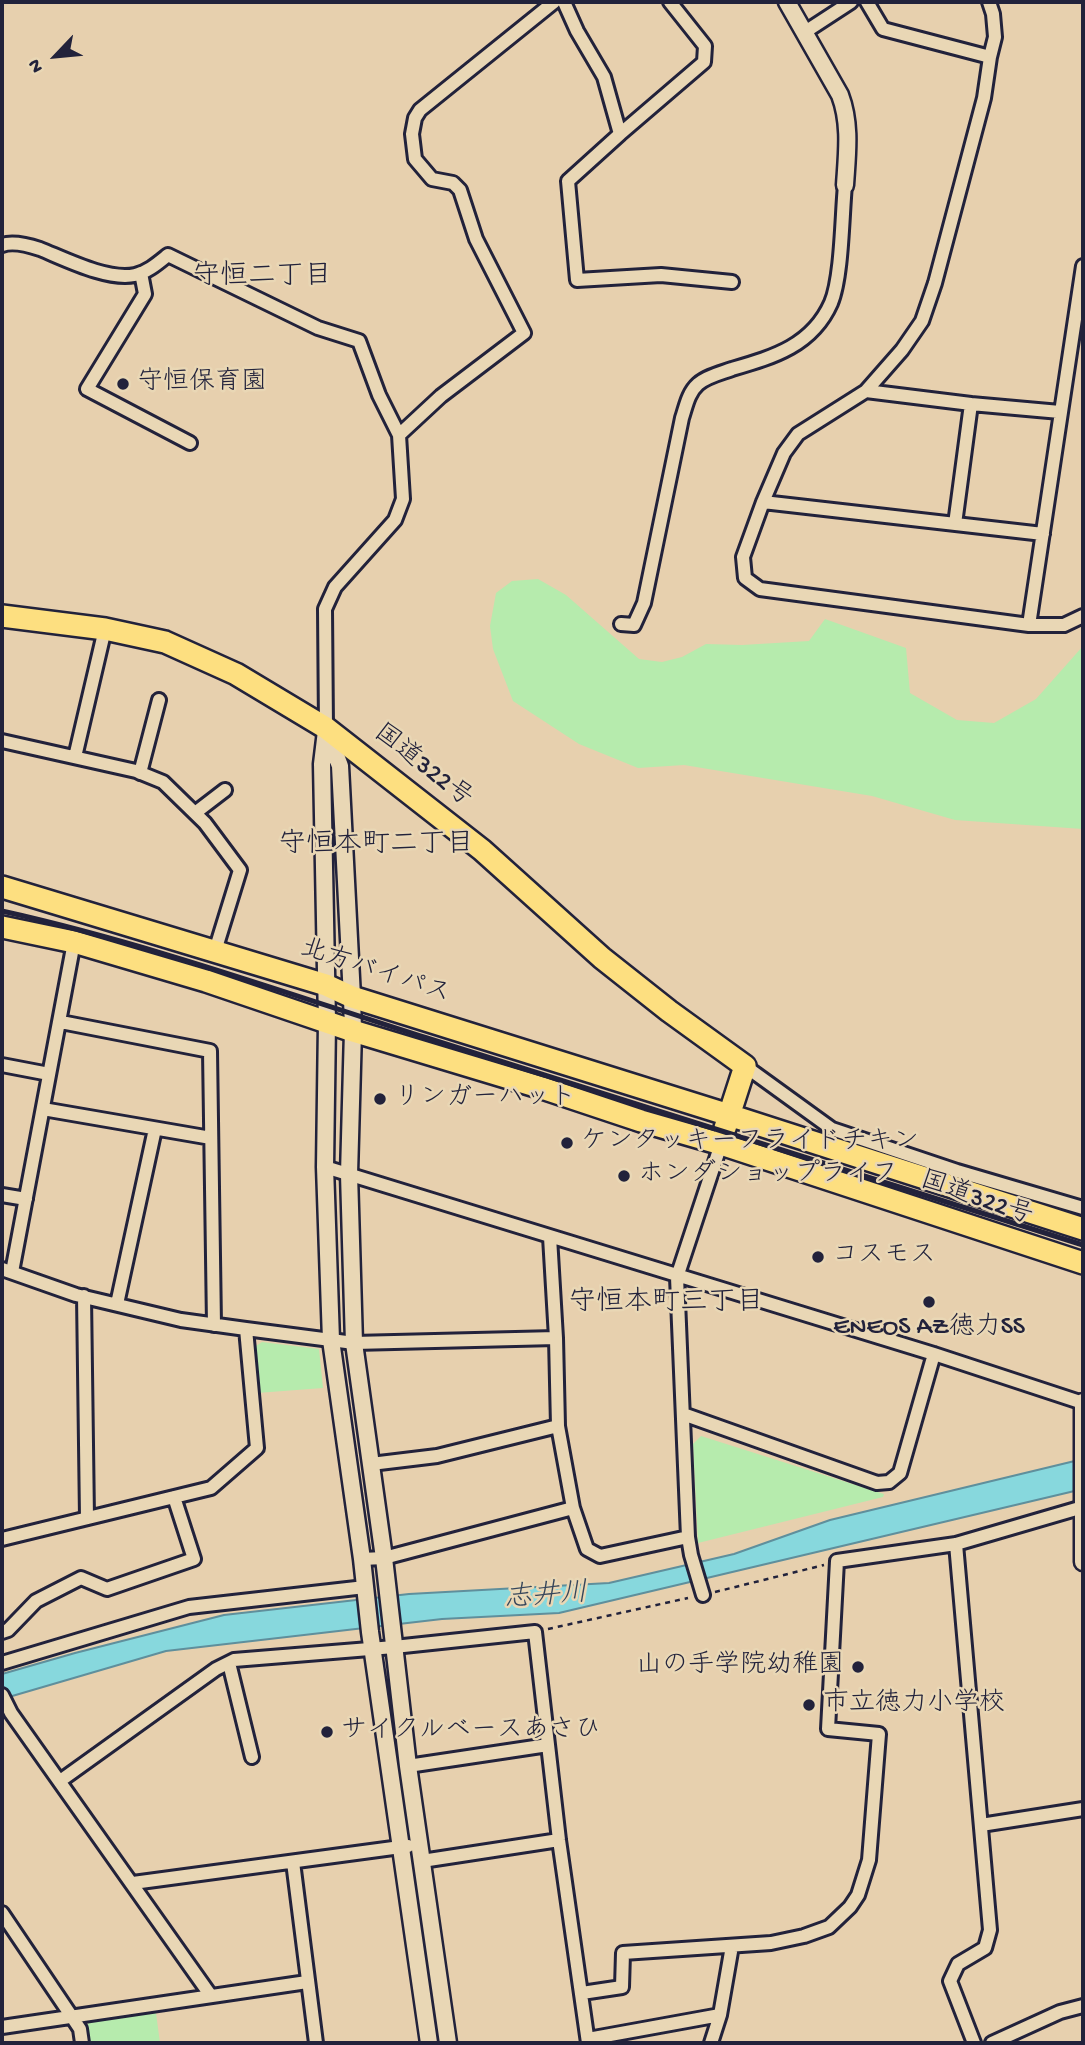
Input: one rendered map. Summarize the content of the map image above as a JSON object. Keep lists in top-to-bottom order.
{
  "streets": {
    "highway": ["国道322号", "北方バイパス"]
  },
  "crossings": [
    ["国道322号", "北方バイパス"]
  ],
  "districts": ["守恒二丁目", "守恒本町二丁目", "守恒本町三丁目"],
  "water": ["志井川"],
  "places": [
    "守恒保育園",
    "リンガーハット",
    "ケンタッキーフライドチキン",
    "ホンダショップライフ",
    "コスモス",
    "ENEOS AZ徳力SS",
    "山の手学院幼稚園",
    "市立徳力小学校",
    "サイクルベースあさひ"
  ],
  "north": "bottom left"
}
